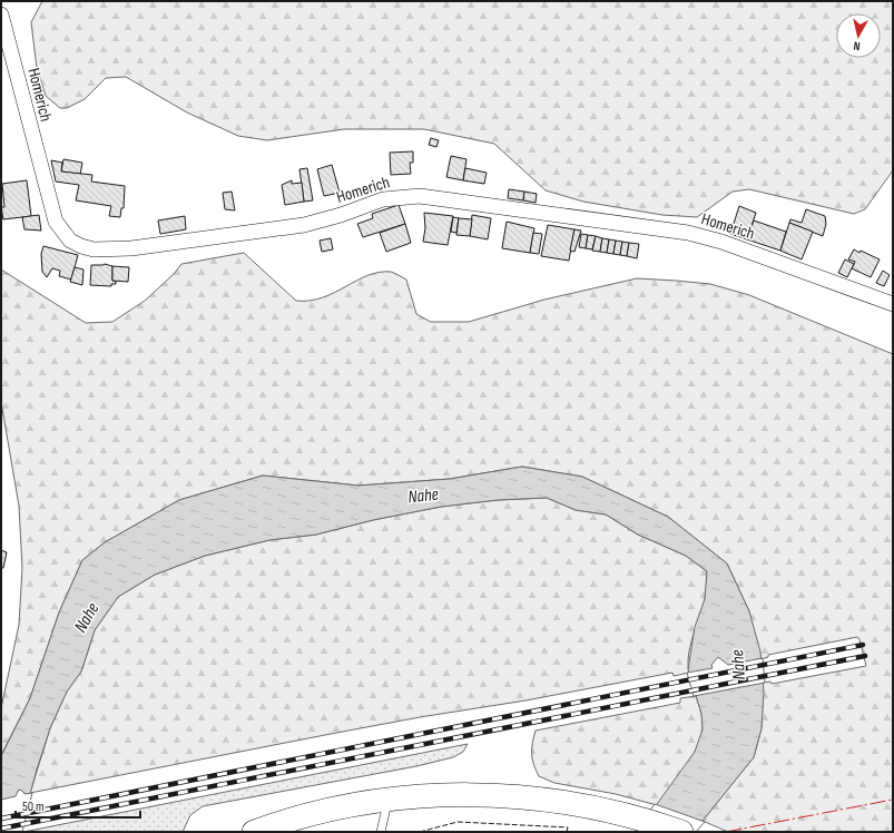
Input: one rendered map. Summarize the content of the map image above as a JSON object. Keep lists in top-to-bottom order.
{
  "streets": {
    "street": ["Homerich"]
  },
  "water": ["Nahe"],
  "scale_bar": "50 m",
  "north": "bottom"
}
